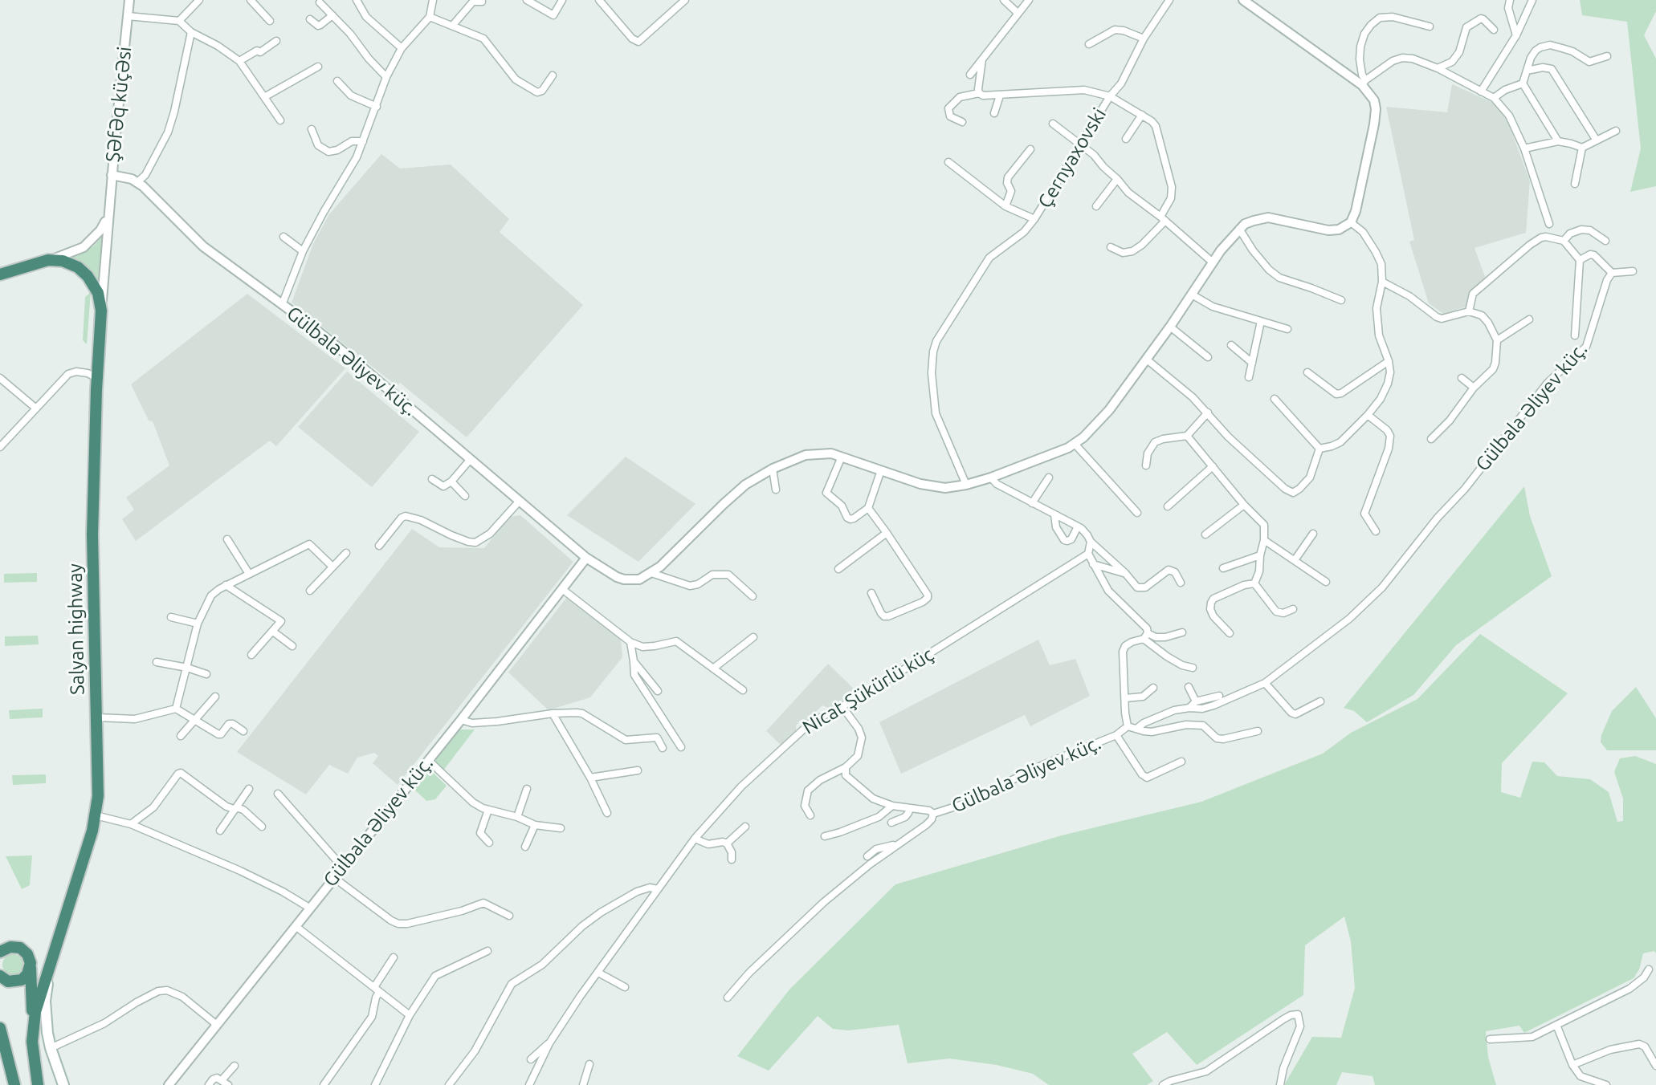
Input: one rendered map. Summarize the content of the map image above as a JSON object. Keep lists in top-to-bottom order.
{
  "streets": {
    "highway": ["Salyan highway"],
    "street": [
      "Şəfəq küçəsi",
      "Çernyaxovski",
      "Gülbala Əliyev küç.",
      "Nicat Şükürlü küç"
    ]
  },
  "crossings": [
    ["Şəfəq küçəsi", "Gülbala Əliyev küç."],
    ["Şəfəq küçəsi", "Salyan highway"],
    ["Çernyaxovski", "Gülbala Əliyev küç."]
  ]
}
